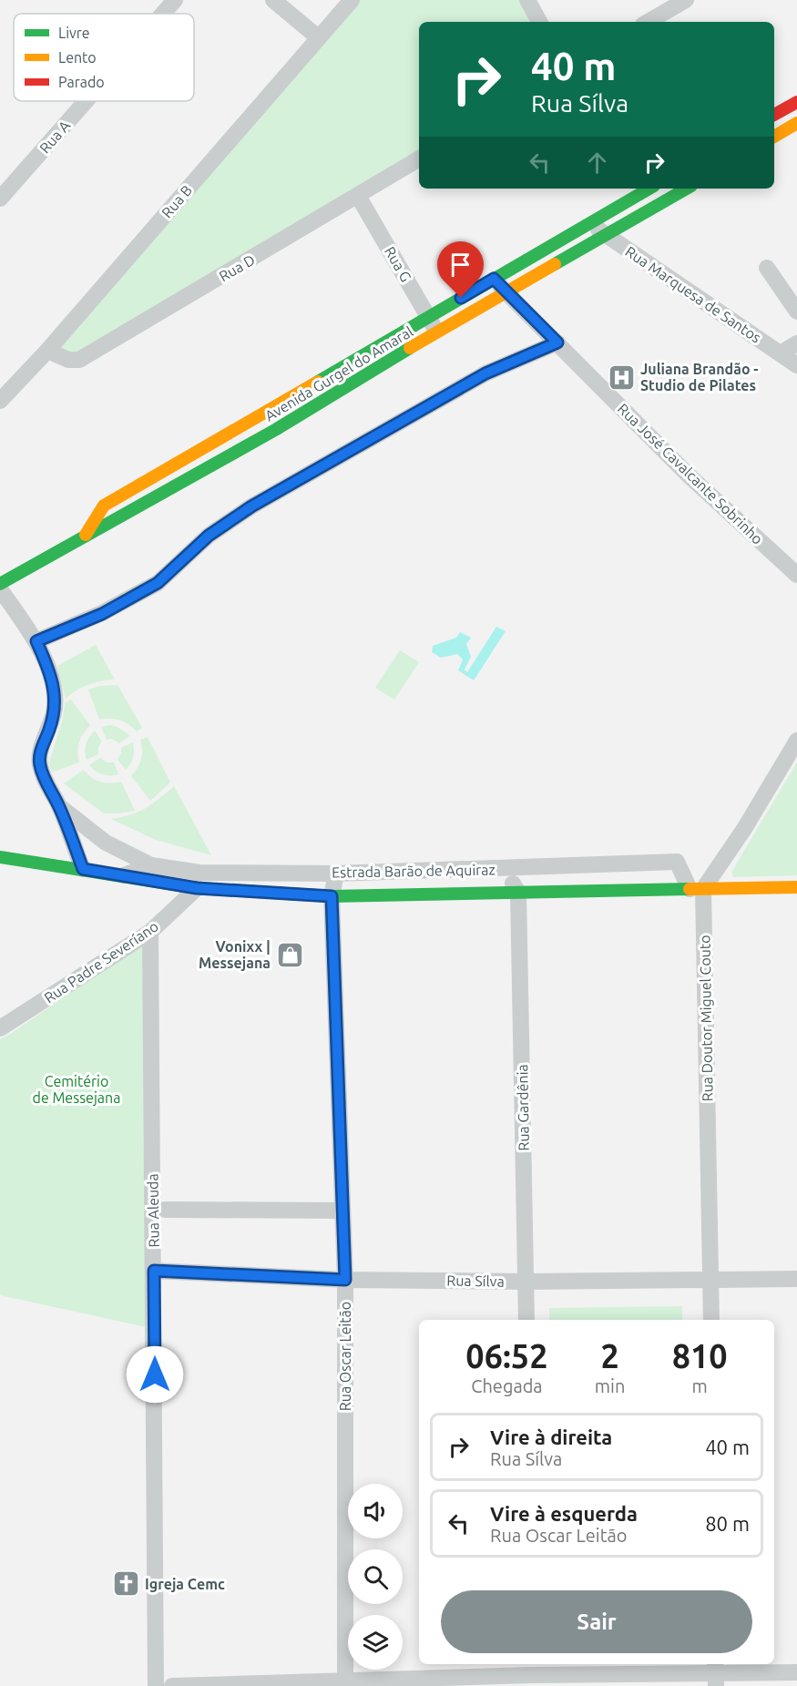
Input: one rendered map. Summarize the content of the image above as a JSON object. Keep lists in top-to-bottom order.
{
  "streets": {
    "street": [
      "Rua A",
      "Rua B",
      "Rua G",
      "Rua D",
      "Rua Marquesa de Santos",
      "Avenida Gurgel do Amaral",
      "Rua José Cavalcante Sobrinho",
      "Estrada Barão de Aquiraz",
      "Rua Padre Severíano",
      "Rua Doutor Miguel Couto",
      "Rua Gardênia",
      "Rua Aleuda",
      "Rua Sílva",
      "Rua Oscar Leitão"
    ]
  },
  "crossings": [
    ["Rua B", "Rua D"],
    ["Rua G", "Rua D"],
    ["Rua G", "Avenida Gurgel do Amaral"],
    ["Rua Marquesa de Santos", "Avenida Gurgel do Amaral"],
    ["Avenida Gurgel do Amaral", "Rua José Cavalcante Sobrinho"],
    ["Estrada Barão de Aquiraz", "Rua Padre Severíano"],
    ["Estrada Barão de Aquiraz", "Rua Doutor Miguel Couto"],
    ["Estrada Barão de Aquiraz", "Rua Gardênia"],
    ["Estrada Barão de Aquiraz", "Rua Oscar Leitão"],
    ["Rua Padre Severíano", "Rua Aleuda"],
    ["Rua Doutor Miguel Couto", "Rua Sílva"],
    ["Rua Gardênia", "Rua Sílva"],
    ["Rua Aleuda", "Rua Sílva"],
    ["Rua Sílva", "Rua Oscar Leitão"]
  ],
  "parks": ["Cemitério de Messejana"],
  "places": {
    "hospital": ["Juliana Brandão - Studio de Pilates"],
    "shop": ["Vonixx | Messejana"],
    "church": ["Igreja Cemc"]
  },
  "legend": ["Livre", "Lento", "Parado"],
  "page": {
    "turn": ["40 m", "Rua Sílva"],
    "eta": [
      "06:52",
      "Chegada",
      "2",
      "min",
      "810",
      "m"
    ],
    "list": [
      {
        "name": "Vire à direita",
        "note": "Rua Sílva",
        "value": "40 m"
      },
      {
        "name": "Vire à esquerda",
        "note": "Rua Oscar Leitão",
        "value": "80 m"
      }
    ],
    "buttons": "Sair"
  }
}
